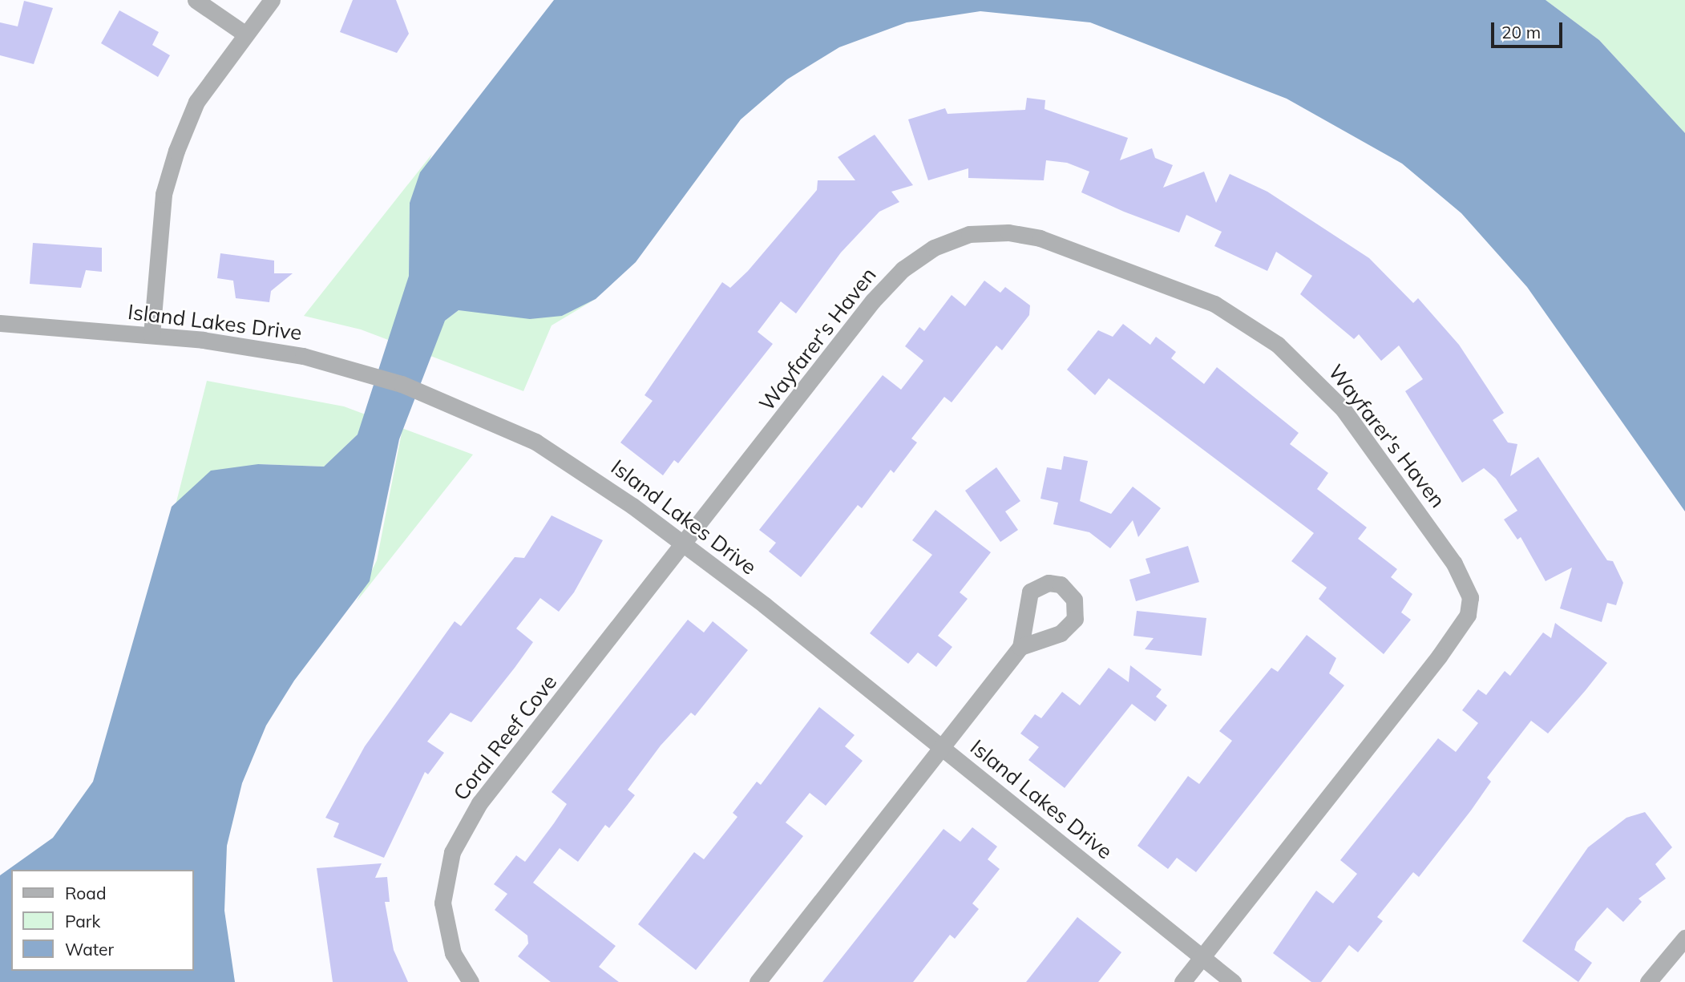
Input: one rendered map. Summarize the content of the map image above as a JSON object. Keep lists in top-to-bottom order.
{
  "streets": {
    "street": ["Island Lakes Drive", "Wayfarer's Haven", "Coral Reef Cove"]
  },
  "crossings": [
    ["Island Lakes Drive", "Wayfarer's Haven"],
    ["Island Lakes Drive", "Coral Reef Cove"],
    ["Wayfarer's Haven", "Coral Reef Cove"]
  ],
  "legend": ["Road", "Park", "Water"],
  "scale_bar": "20 m"
}
